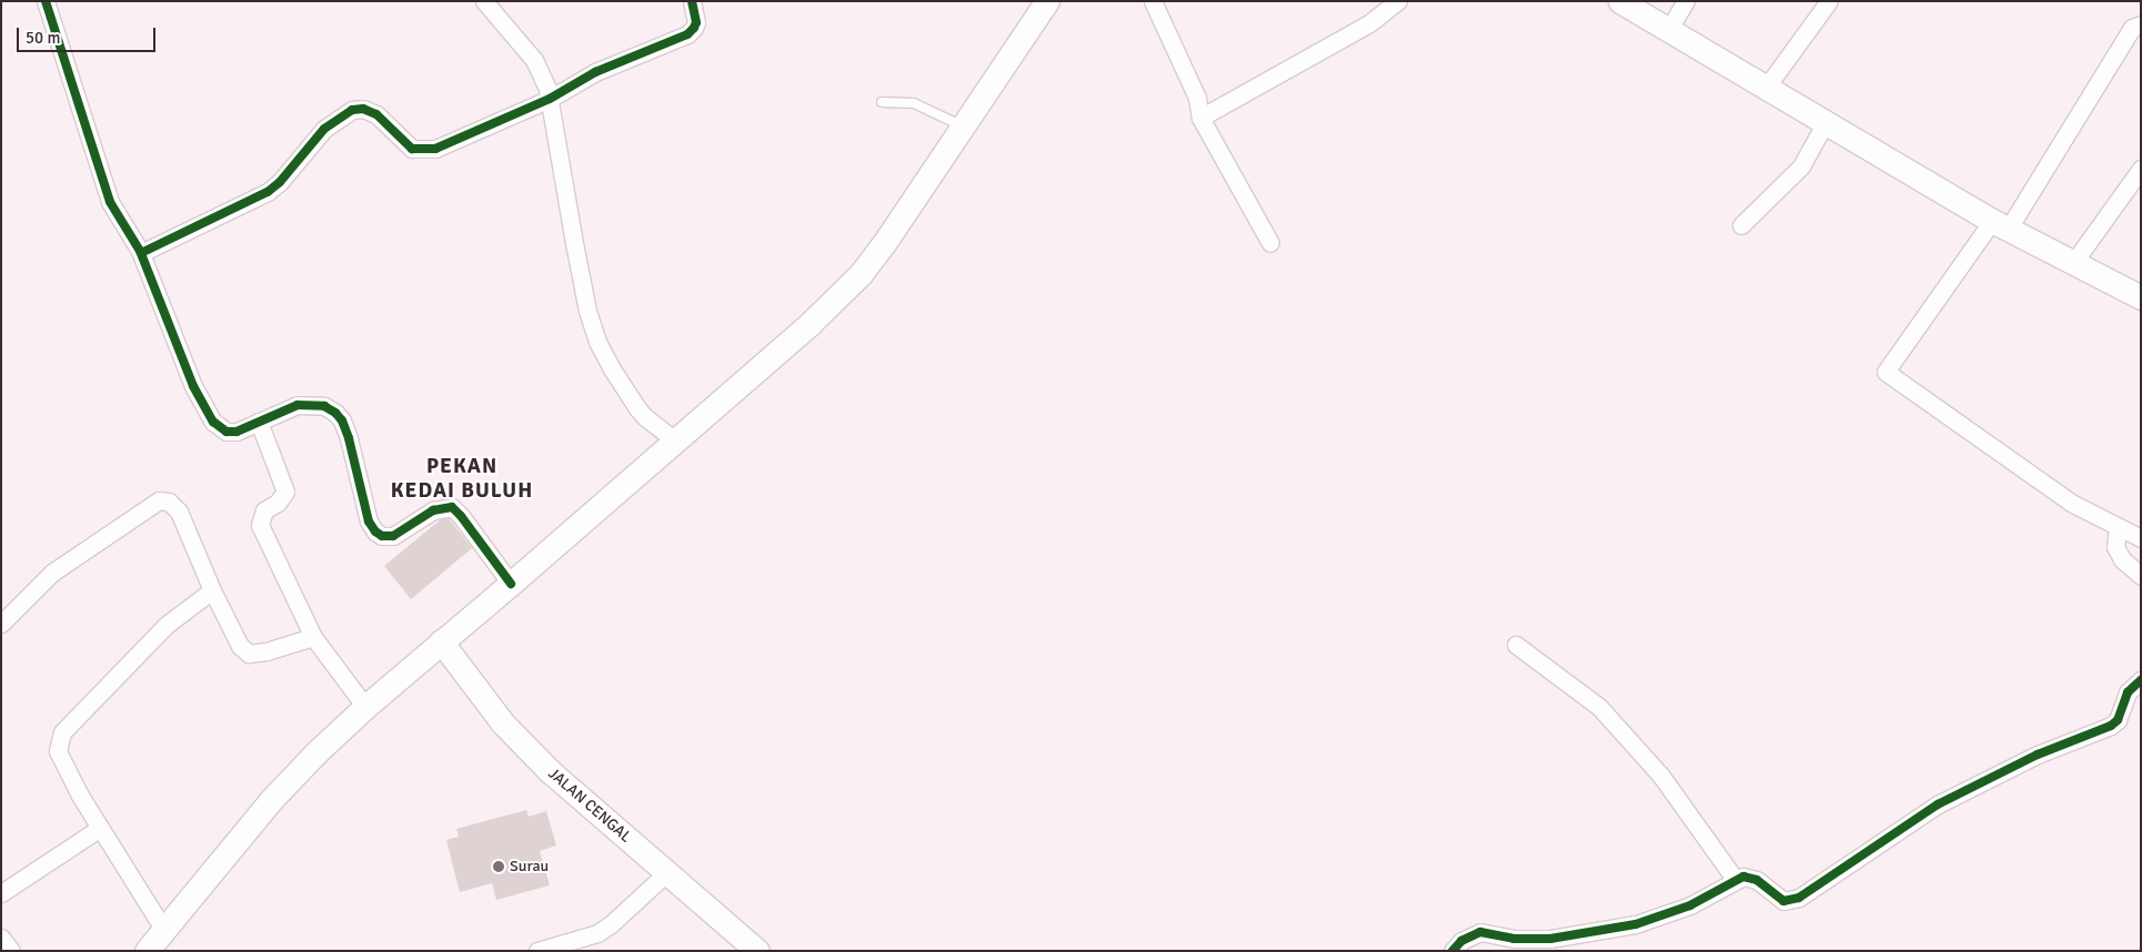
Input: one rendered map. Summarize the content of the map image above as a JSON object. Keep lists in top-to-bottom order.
{
  "streets": {
    "main road": ["JALAN CENGAL"]
  },
  "districts": ["PEKAN KEDAI BULUH"],
  "places": ["Surau"],
  "scale_bar": "50 m"
}
